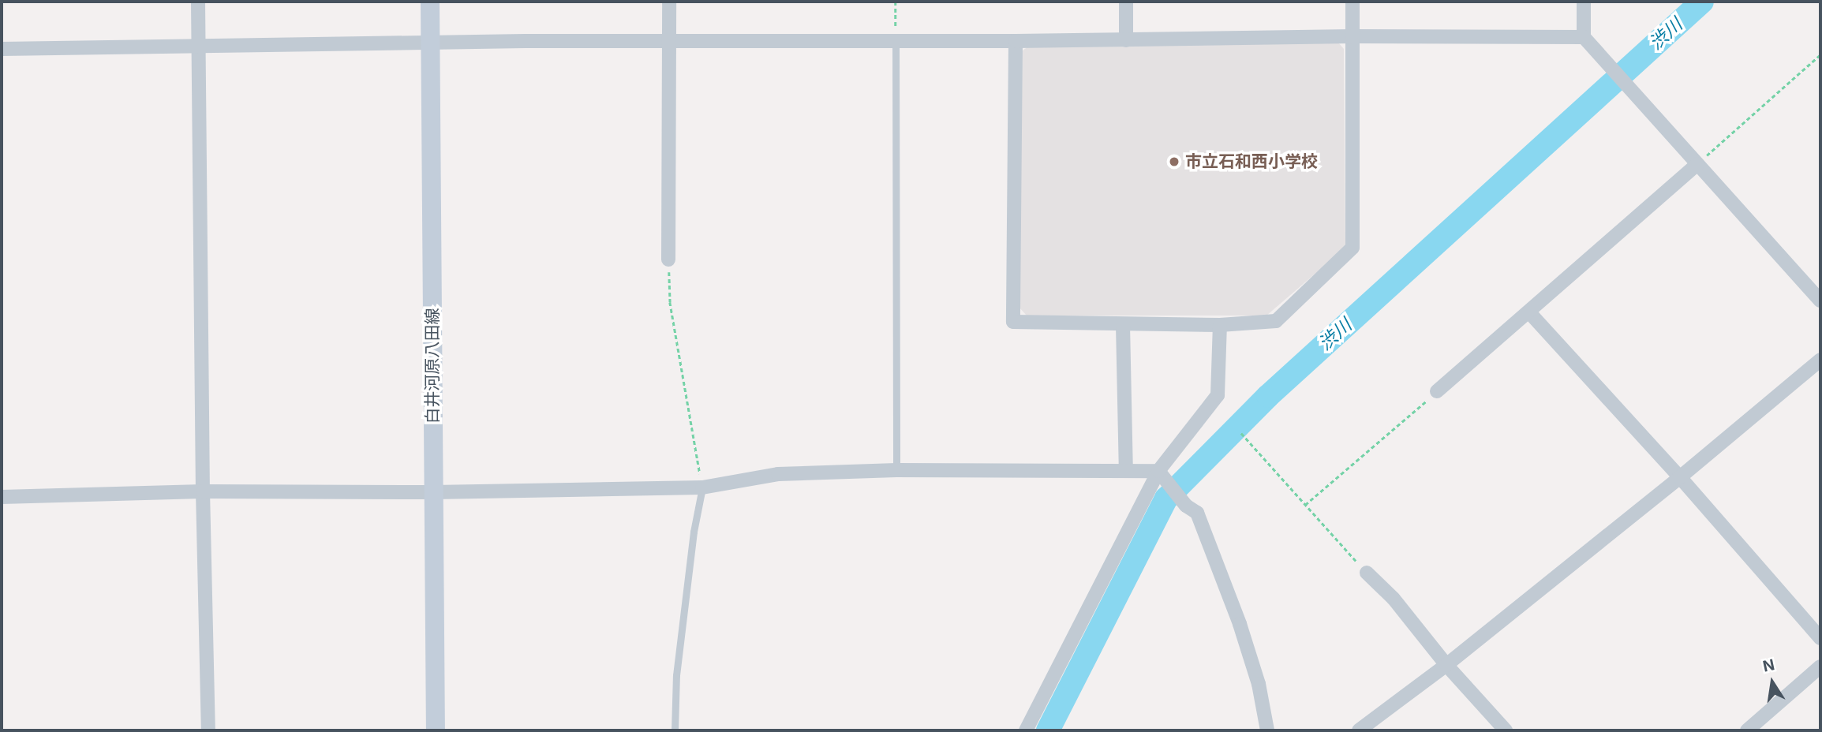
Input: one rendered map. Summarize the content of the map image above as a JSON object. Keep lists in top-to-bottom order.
{
  "streets": {
    "main road": ["白井河原八田線"]
  },
  "water": ["渋川"],
  "places": ["市立石和西小学校"],
  "north": "top"
}
